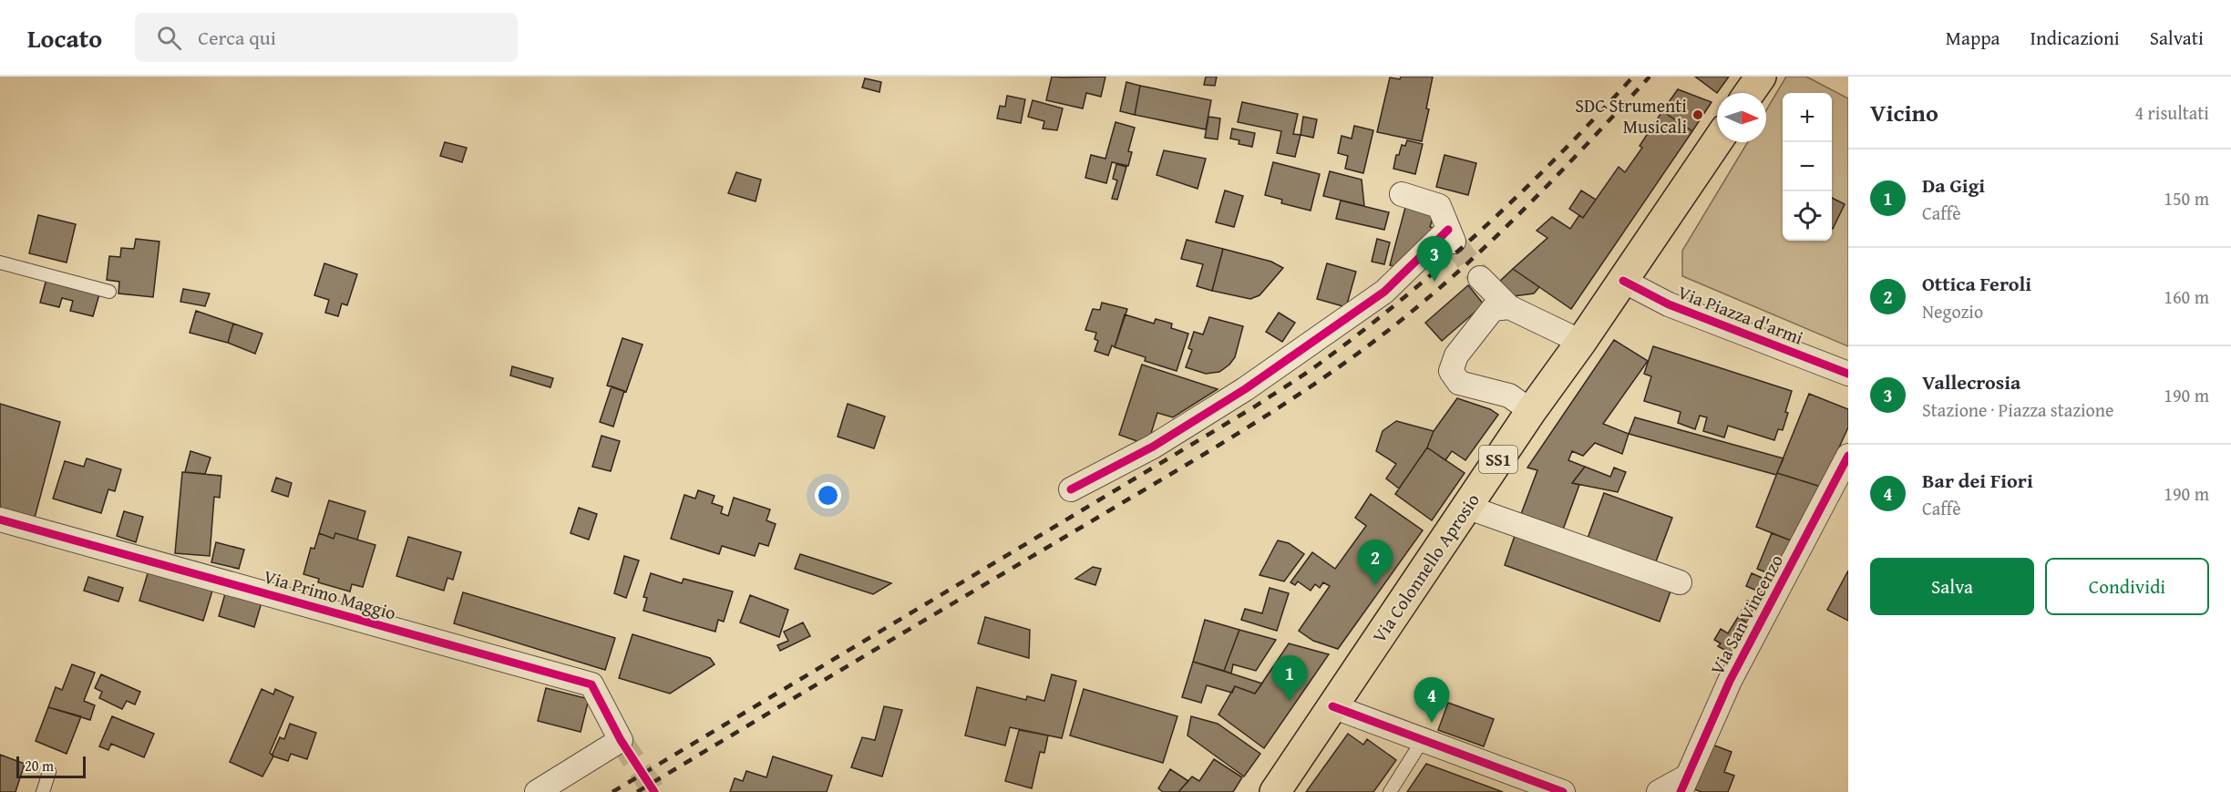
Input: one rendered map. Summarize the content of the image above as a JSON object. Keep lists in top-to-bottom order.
{
  "streets": {
    "main road": ["SS1", "Via Colonnello Aprosio"],
    "street": ["Via Piazza d'armi", "Via Primo Maggio", "Via San Vincenzo"]
  },
  "crossings": [
    ["Via Piazza d'armi", "Via Colonnello Aprosio"]
  ],
  "places": ["SDC Strumenti Musicali"],
  "scale_bar": "20 m",
  "north": "right",
  "page": {
    "header": "Locato",
    "search": "Cerca qui",
    "nav": ["Mappa", "Indicazioni", "Salvati"],
    "heading": ["Vicino", "4 risultati"],
    "map_buttons": ["+", "−"],
    "list": [
      {
        "mark": "1",
        "name": "Da Gigi",
        "note": "Caffè",
        "value": "150 m"
      },
      {
        "mark": "2",
        "name": "Ottica Feroli",
        "note": "Negozio",
        "value": "160 m"
      },
      {
        "mark": "3",
        "name": "Vallecrosia",
        "note": "Stazione · Piazza stazione",
        "value": "190 m"
      },
      {
        "mark": "4",
        "name": "Bar dei Fiori",
        "note": "Caffè",
        "value": "190 m"
      }
    ],
    "pins": [
      "3",
      "2",
      "1",
      "4"
    ],
    "buttons": ["Salva", "Condividi"],
    "scale": "20 m"
  }
}
